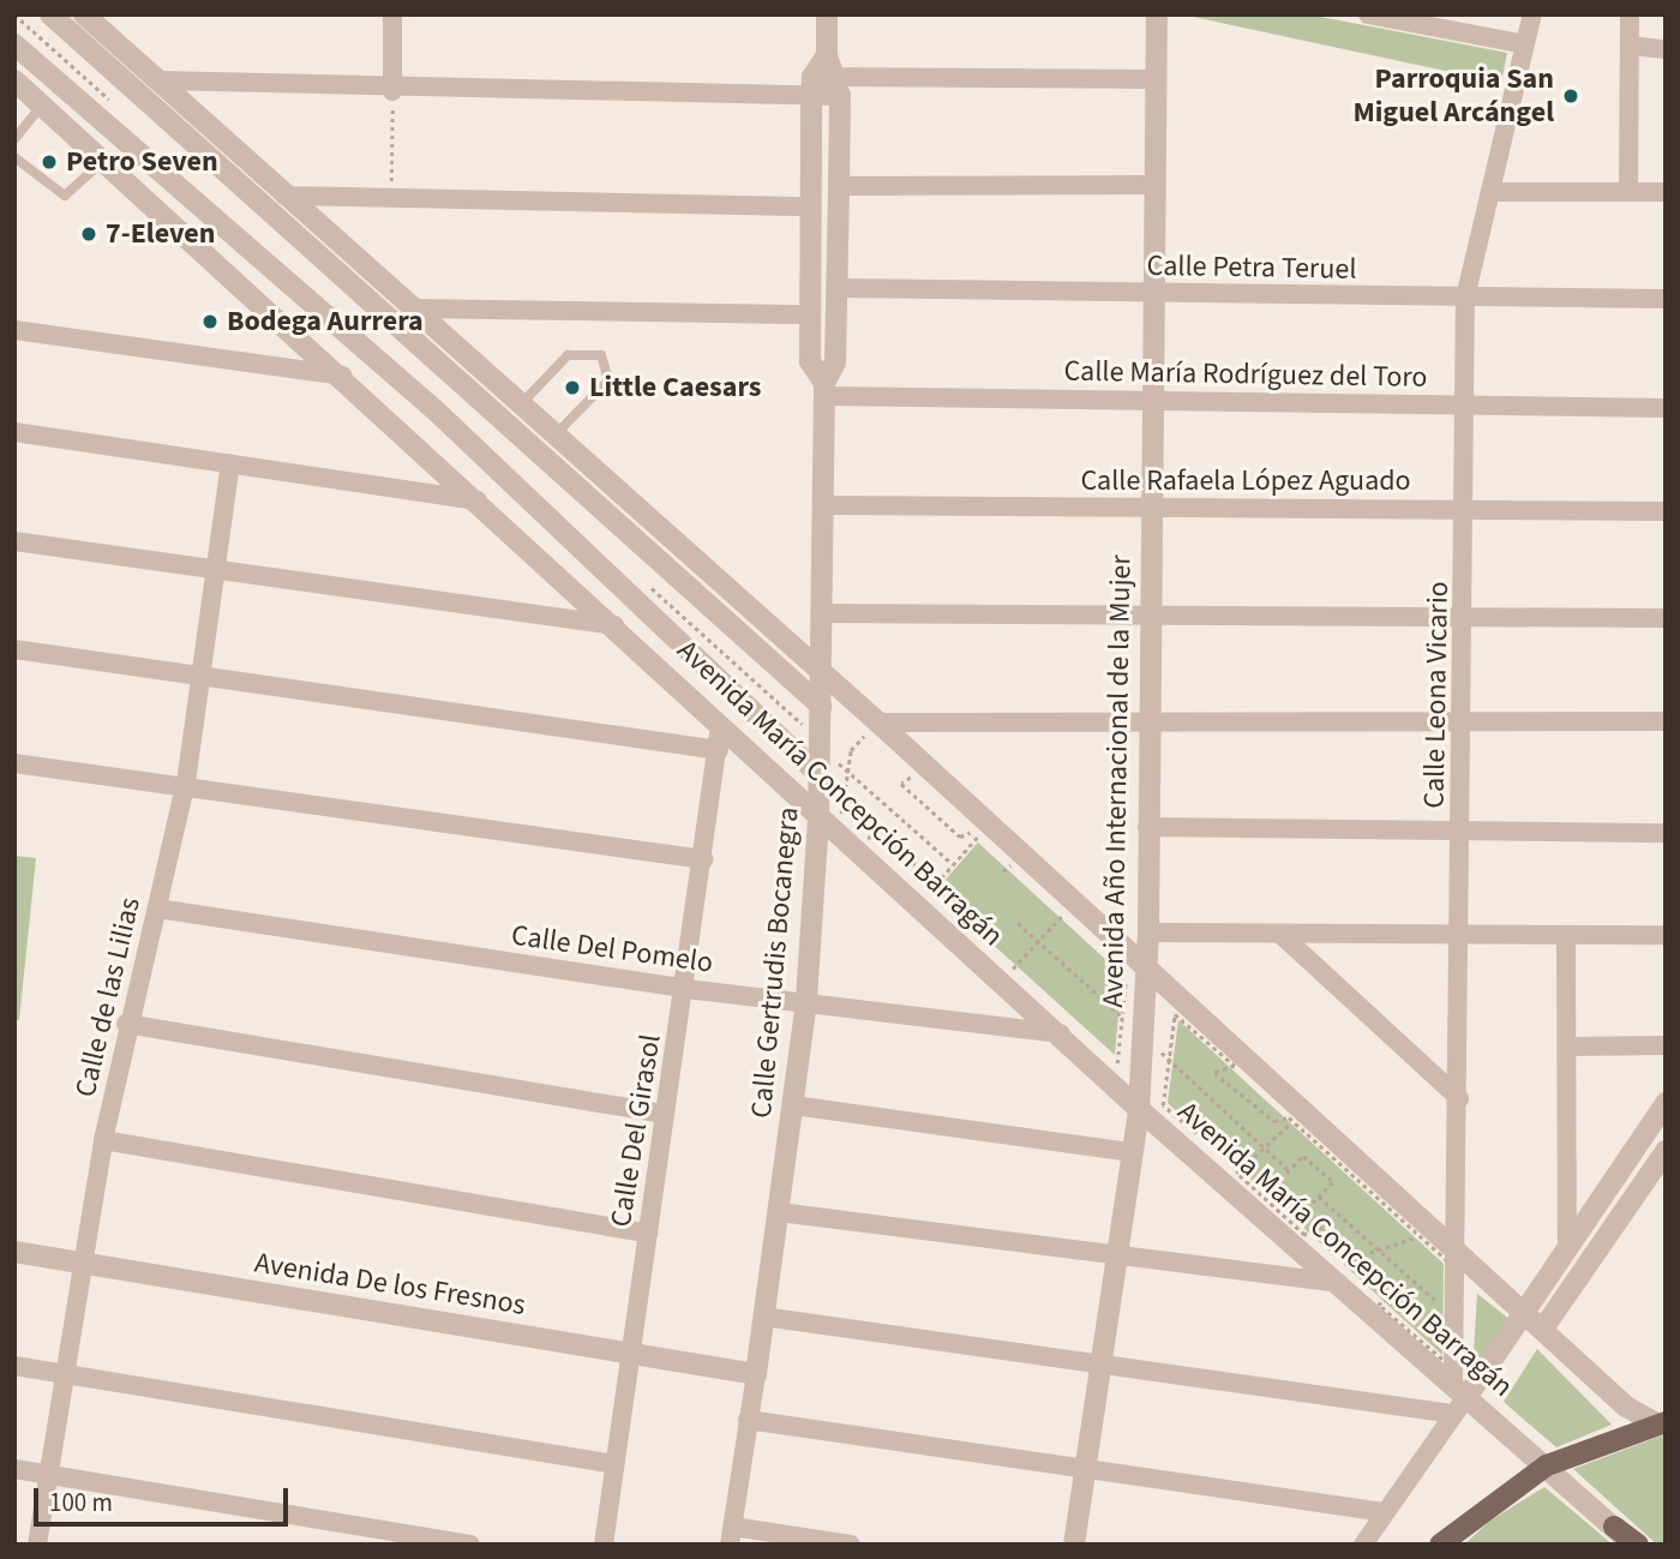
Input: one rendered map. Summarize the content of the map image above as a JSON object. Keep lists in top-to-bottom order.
{
  "streets": {
    "street": [
      "Calle Petra Teruel",
      "Calle María Rodríguez del Toro",
      "Calle Rafaela López Aguado",
      "Calle Leona Vicario",
      "Avenida Año Internacional de la Mujer",
      "Avenida María Concepción Barragán",
      "Calle Del Pomelo",
      "Calle Gertrudis Bocanegra",
      "Calle de las Lilias",
      "Calle Del Girasol",
      "Avenida De los Fresnos"
    ]
  },
  "crossings": [
    ["Calle Petra Teruel", "Calle Leona Vicario"],
    ["Calle Petra Teruel", "Avenida Año Internacional de la Mujer"],
    ["Calle Petra Teruel", "Calle Gertrudis Bocanegra"],
    ["Calle María Rodríguez del Toro", "Calle Leona Vicario"],
    ["Calle María Rodríguez del Toro", "Avenida Año Internacional de la Mujer"],
    ["Calle María Rodríguez del Toro", "Calle Gertrudis Bocanegra"],
    ["Calle Rafaela López Aguado", "Calle Leona Vicario"],
    ["Calle Rafaela López Aguado", "Avenida Año Internacional de la Mujer"],
    ["Calle Rafaela López Aguado", "Calle Gertrudis Bocanegra"],
    ["Calle Leona Vicario", "Avenida María Concepción Barragán"],
    ["Avenida Año Internacional de la Mujer", "Avenida María Concepción Barragán"],
    ["Avenida María Concepción Barragán", "Calle Del Pomelo"],
    ["Avenida María Concepción Barragán", "Calle Gertrudis Bocanegra"],
    ["Avenida María Concepción Barragán", "Calle Del Girasol"],
    ["Calle Del Pomelo", "Calle Gertrudis Bocanegra"],
    ["Calle Del Pomelo", "Calle de las Lilias"],
    ["Calle Del Pomelo", "Calle Del Girasol"],
    ["Calle Gertrudis Bocanegra", "Avenida De los Fresnos"],
    ["Calle de las Lilias", "Avenida De los Fresnos"],
    ["Calle Del Girasol", "Avenida De los Fresnos"]
  ],
  "places": [
    "Parroquia San Miguel Arcángel",
    "Petro Seven",
    "7-Eleven",
    "Bodega Aurrera",
    "Little Caesars"
  ],
  "scale_bar": "100 m"
}
